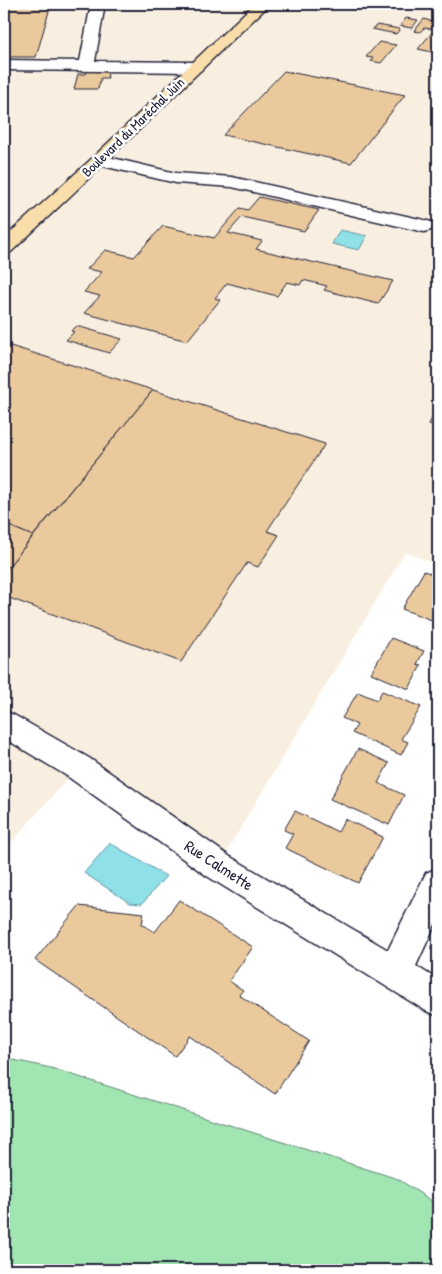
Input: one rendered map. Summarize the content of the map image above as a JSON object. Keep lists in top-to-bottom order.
{
  "streets": {
    "main road": ["Boulevard du Maréchal Juin"],
    "street": ["Rue Calmette"]
  }
}
